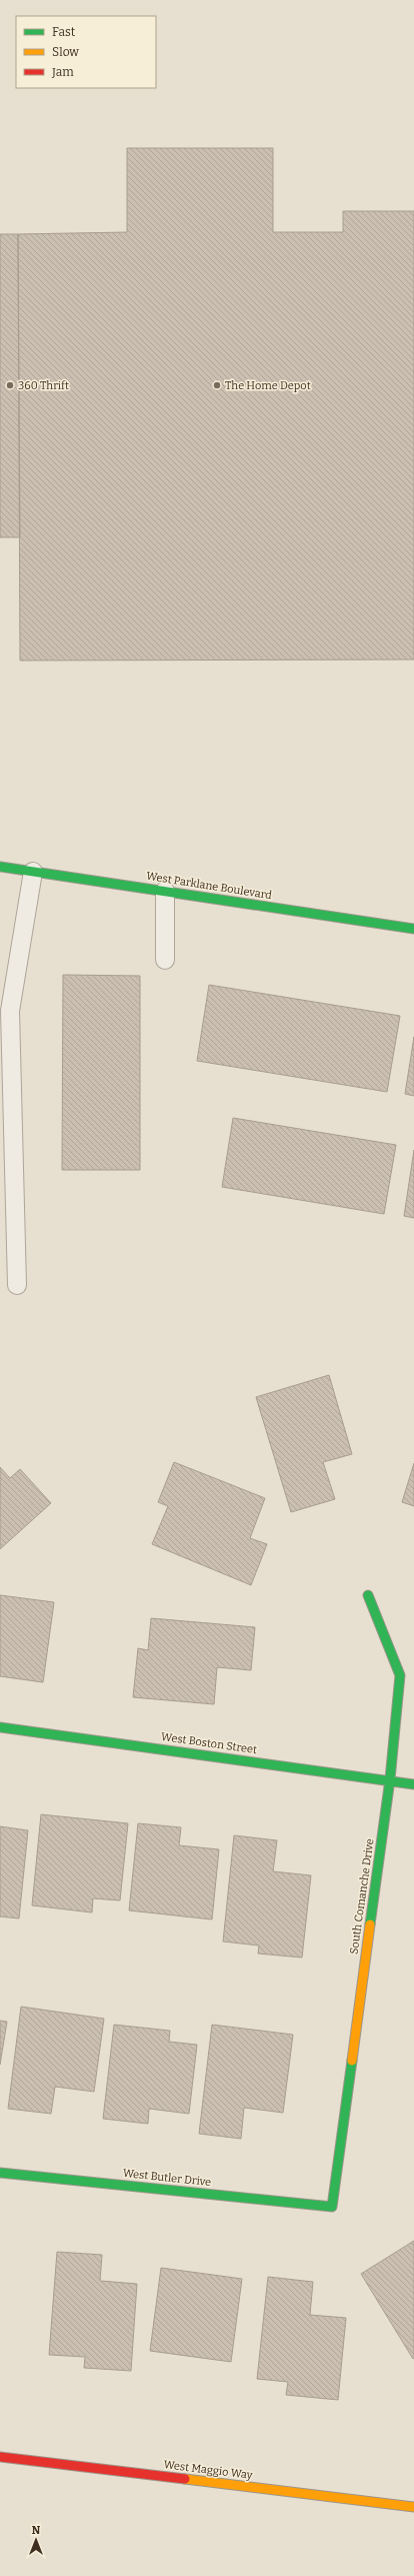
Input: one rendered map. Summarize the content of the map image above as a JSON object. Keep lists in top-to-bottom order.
{
  "streets": {
    "street": [
      "West Parklane Boulevard",
      "West Boston Street",
      "South Comanche Drive",
      "West Butler Drive",
      "West Maggio Way"
    ]
  },
  "crossings": [
    ["West Boston Street", "South Comanche Drive"],
    ["South Comanche Drive", "West Butler Drive"]
  ],
  "places": ["360 Thrift", "The Home Depot"],
  "legend": ["Fast", "Slow", "Jam"],
  "north": "top"
}
